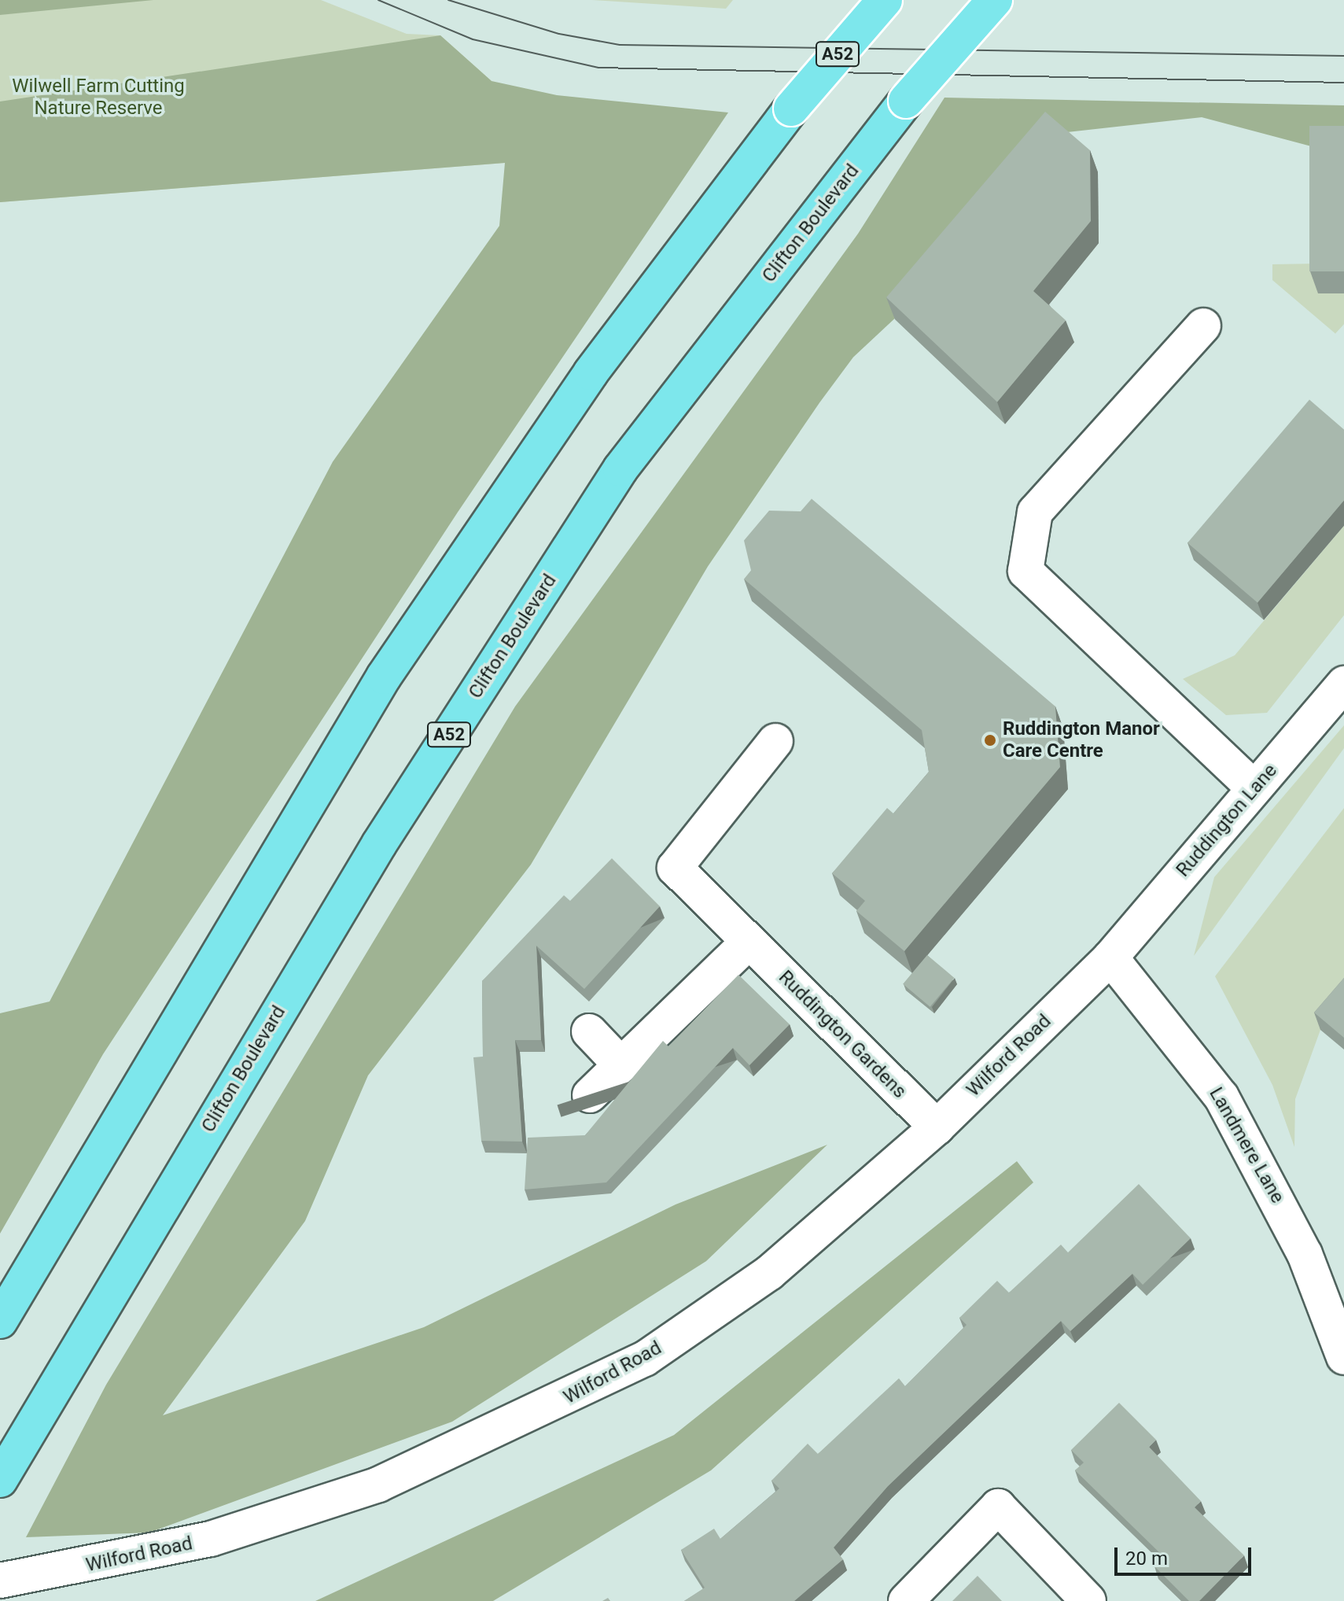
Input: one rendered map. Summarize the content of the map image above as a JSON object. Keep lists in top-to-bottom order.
{
  "streets": {
    "highway": ["A52", "Clifton Boulevard"],
    "street": [
      "Ruddington Lane",
      "Ruddington Gardens",
      "Wilford Road",
      "Landmere Lane"
    ]
  },
  "crossings": [
    ["Ruddington Lane", "Wilford Road"],
    ["Ruddington Lane", "Landmere Lane"],
    ["Ruddington Gardens", "Wilford Road"],
    ["Wilford Road", "Landmere Lane"]
  ],
  "parks": ["Wilwell Farm Cutting Nature Reserve"],
  "places": ["Ruddington Manor Care Centre"],
  "scale_bar": "20 m"
}
